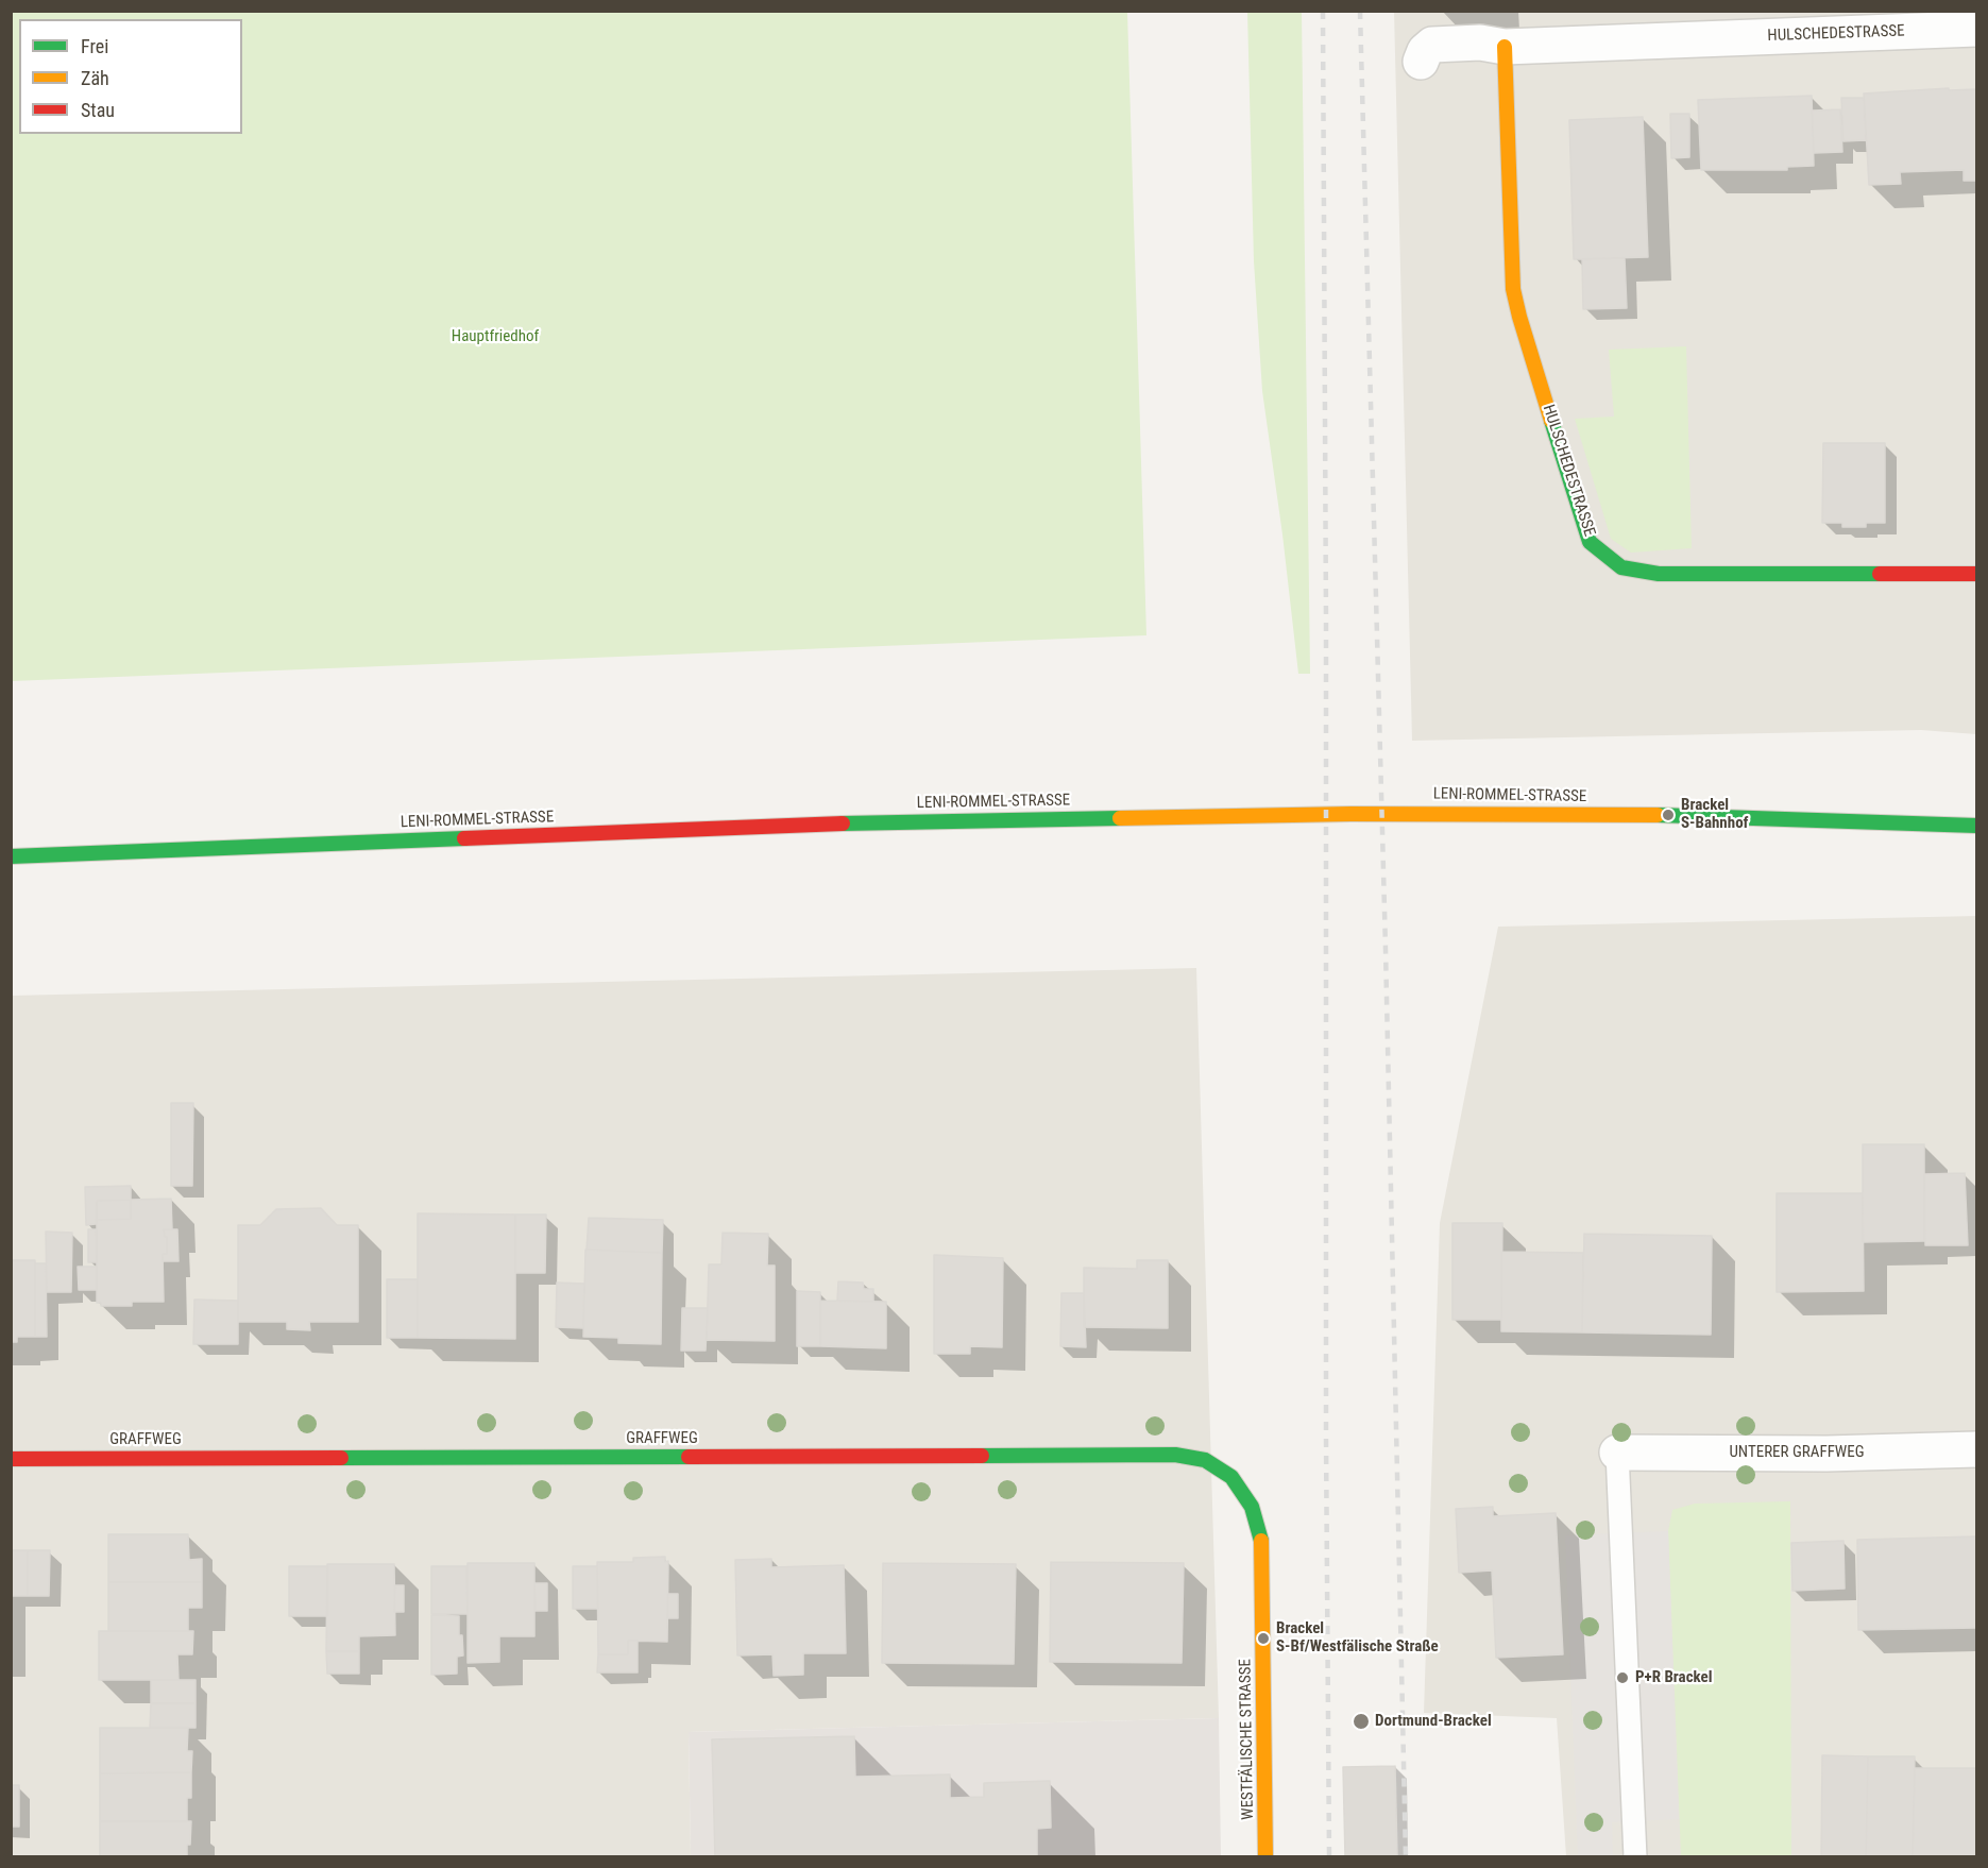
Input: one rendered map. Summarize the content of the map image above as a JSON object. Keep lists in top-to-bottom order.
{
  "streets": {
    "street": [
      "HULSCHEDESTRASSE",
      "LENI-ROMMEL-STRASSE",
      "GRAFFWEG",
      "UNTERER GRAFFWEG",
      "WESTFÄLISCHE STRASSE"
    ]
  },
  "crossings": [
    ["GRAFFWEG", "WESTFÄLISCHE STRASSE"]
  ],
  "parks": ["Hauptfriedhof"],
  "places": [
    "Brackel S-Bahnhof",
    "Brackel S-Bf/Westfälische Straße",
    "P+R Brackel",
    "Dortmund-Brackel"
  ],
  "legend": ["Frei", "Zäh", "Stau"]
}
